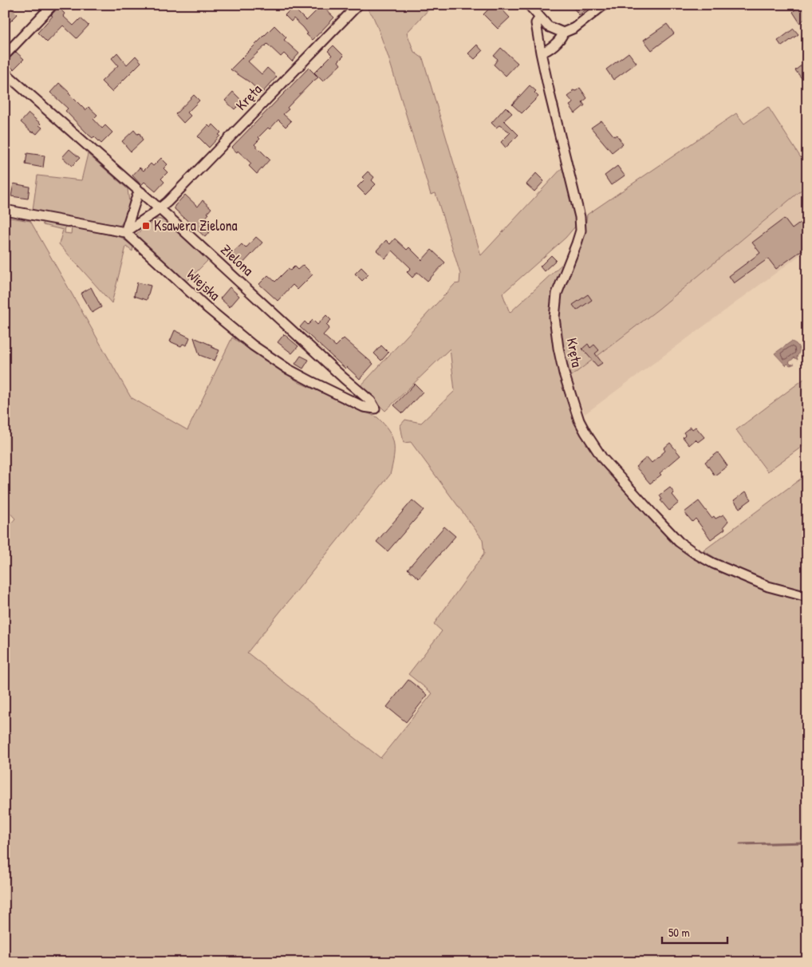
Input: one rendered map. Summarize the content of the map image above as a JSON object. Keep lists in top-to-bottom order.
{
  "streets": {
    "street": ["Kręta", "Zielona", "Wiejska"]
  },
  "crossings": [
    ["Kręta", "Zielona"],
    ["Kręta", "Wiejska"],
    ["Zielona", "Wiejska"]
  ],
  "places": {
    "transit": ["Ksawera Zielona"]
  },
  "scale_bar": "50 m"
}
